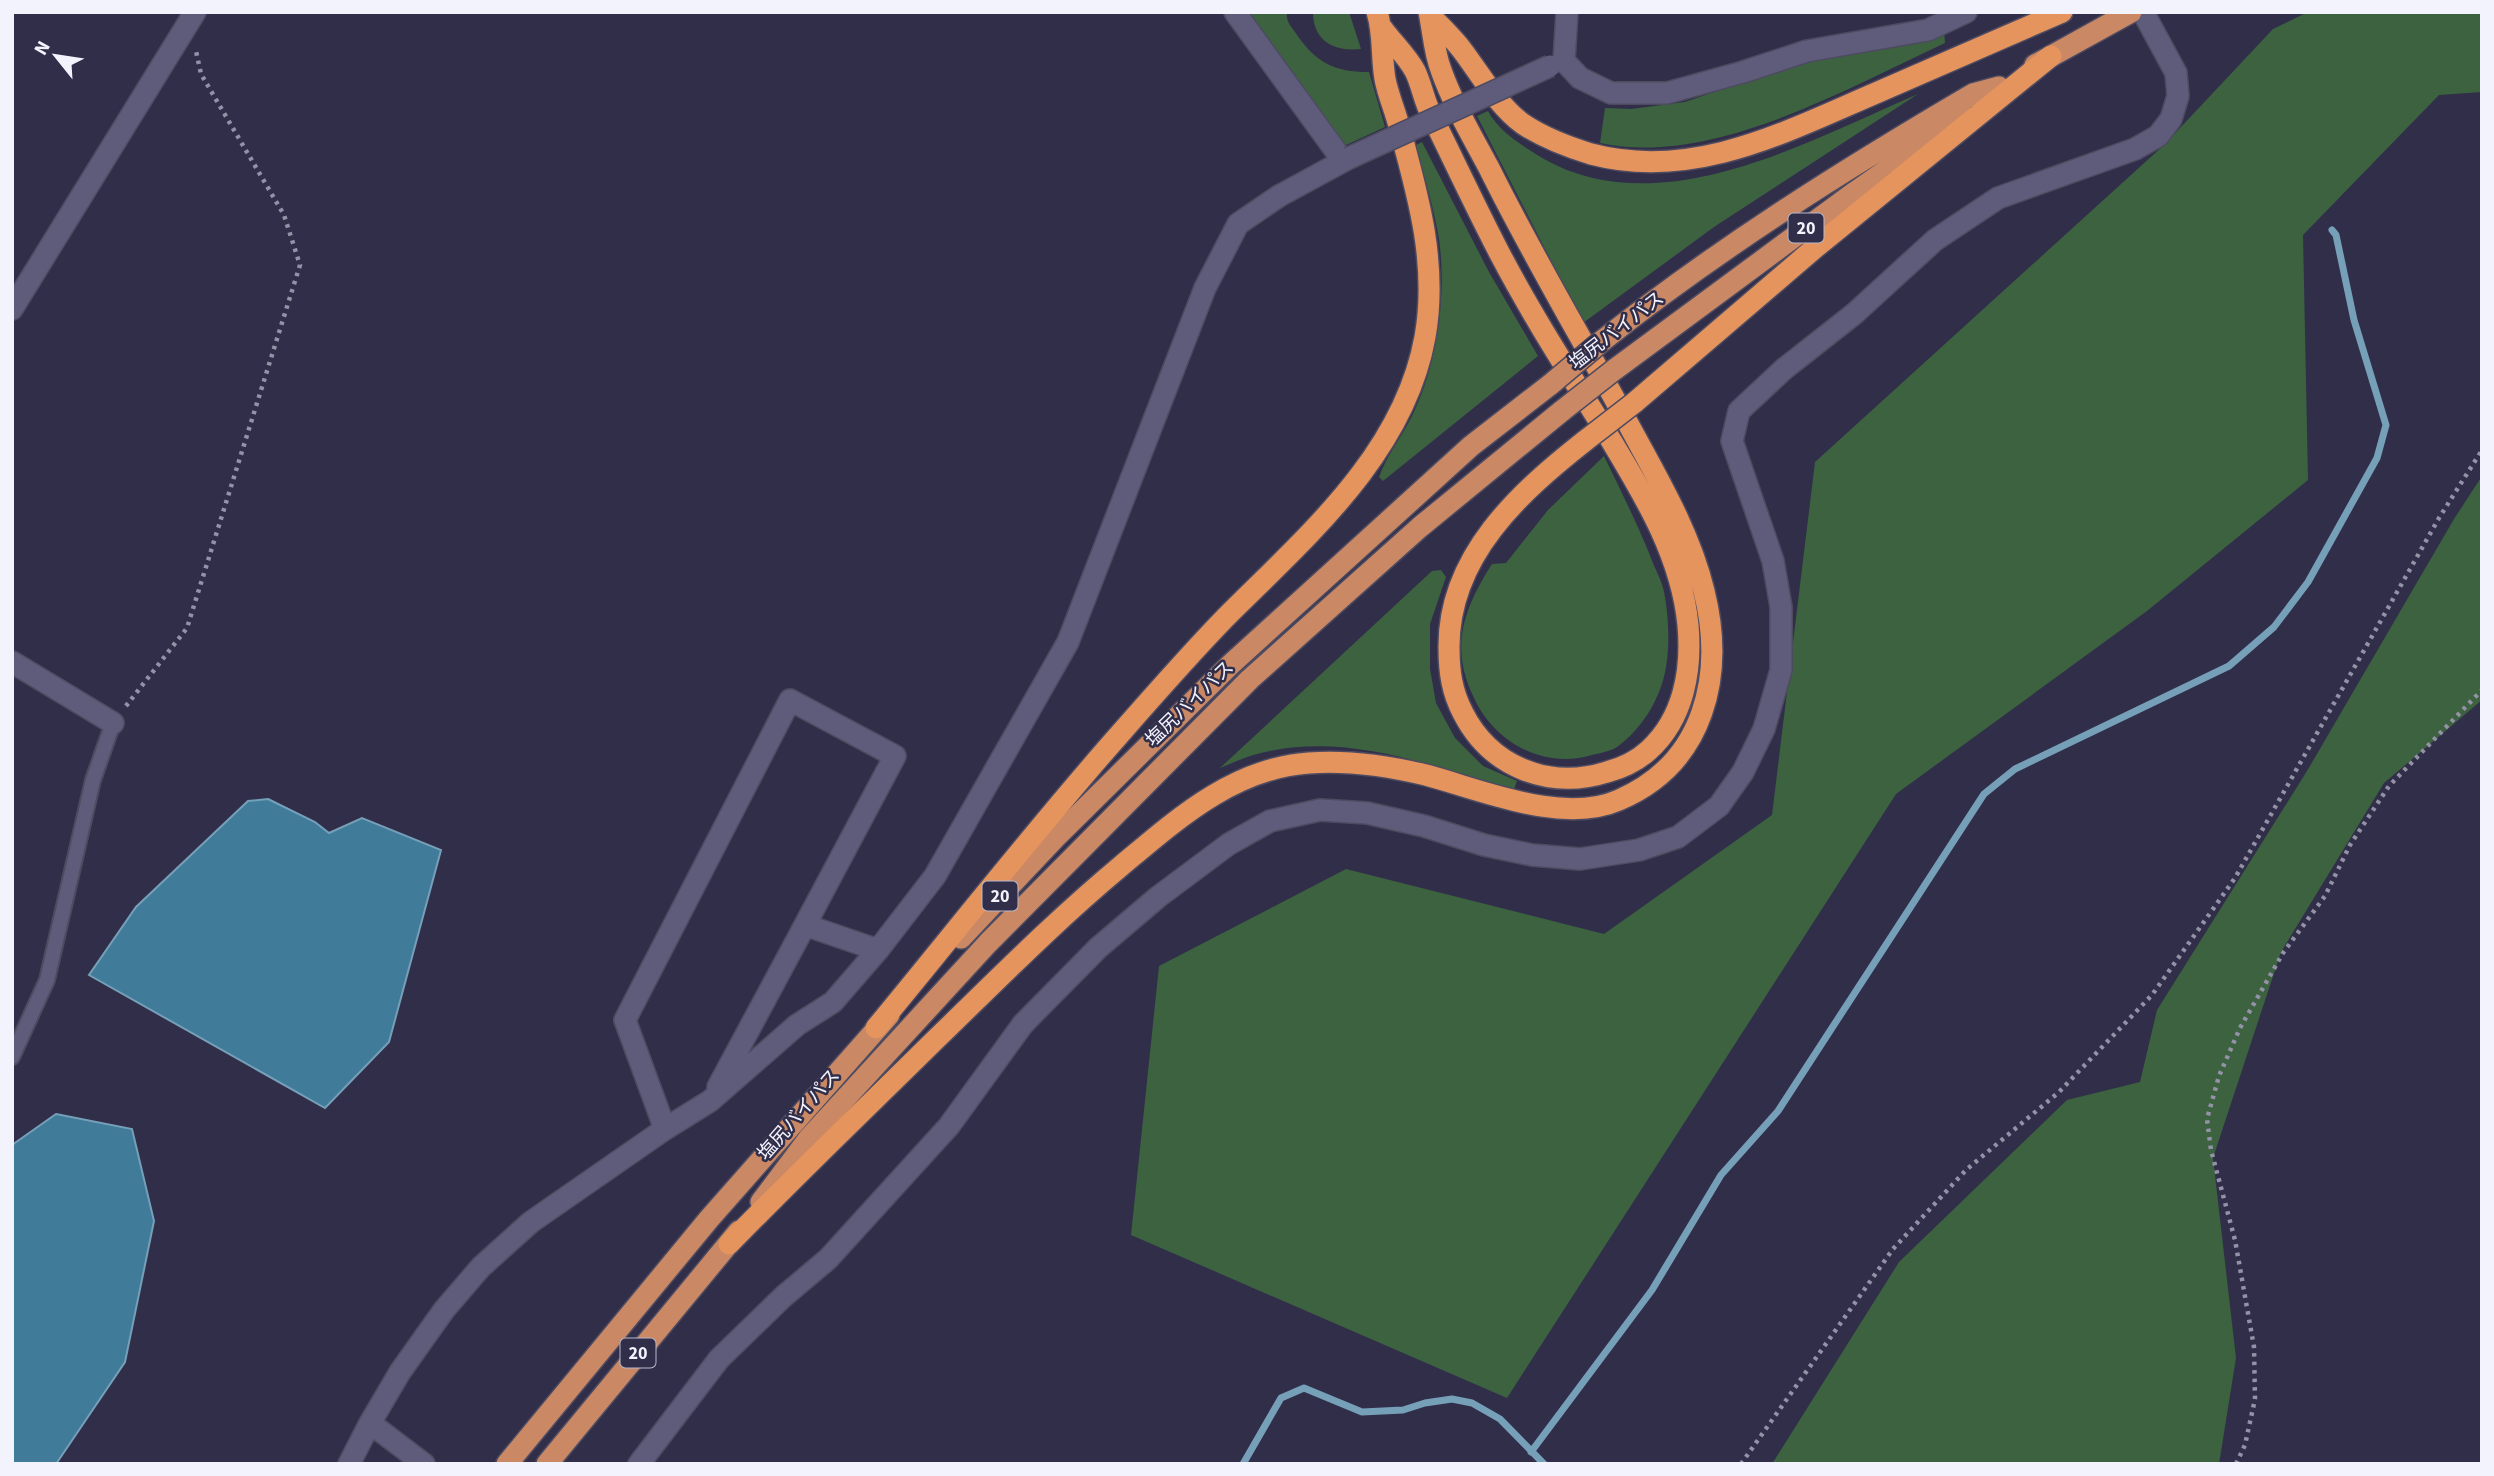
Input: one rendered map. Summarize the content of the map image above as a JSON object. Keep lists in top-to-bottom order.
{
  "streets": {
    "highway": ["20", "塩尻バイパス"]
  },
  "north": "top left"
}
